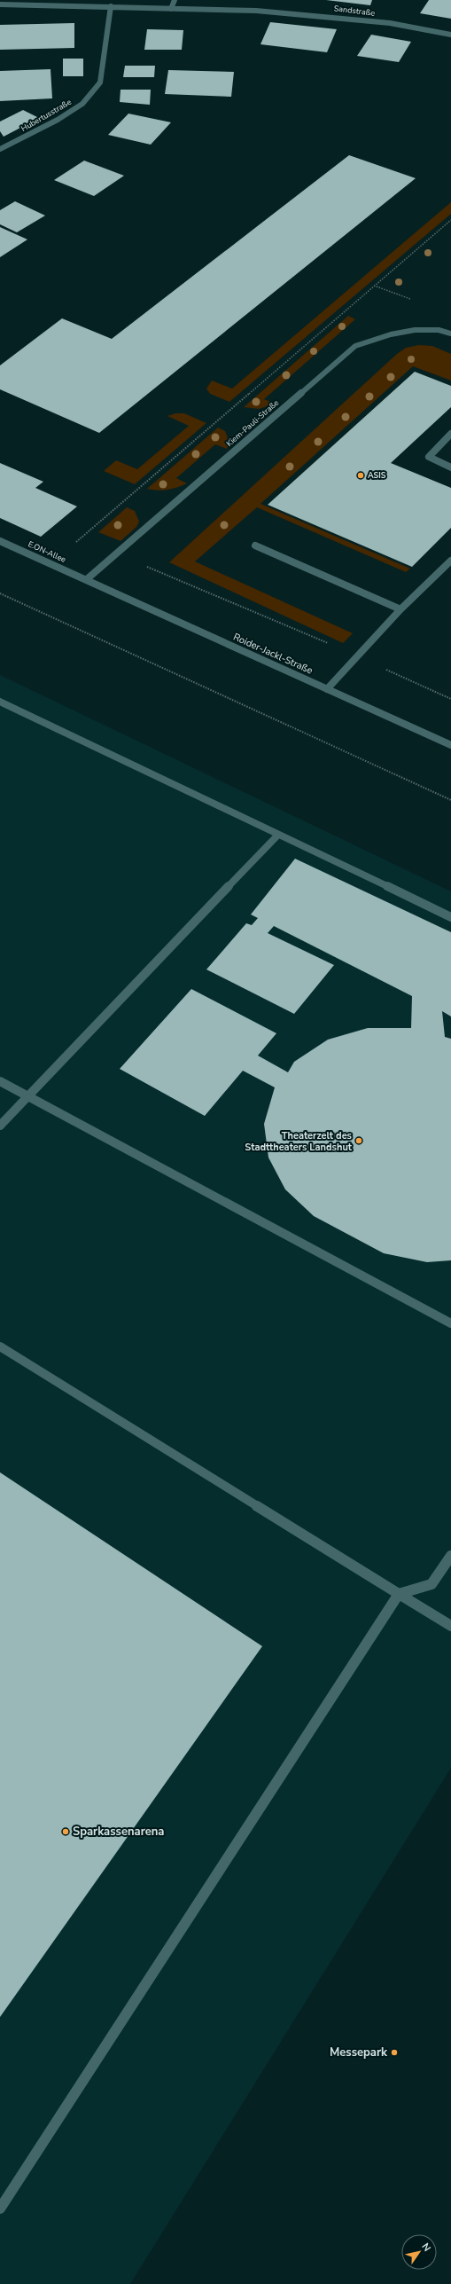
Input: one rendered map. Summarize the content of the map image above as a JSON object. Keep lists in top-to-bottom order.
{
  "streets": {
    "street": [
      "Sandstraße",
      "Hubertusstraße",
      "Kiem-Pauli-Straße",
      "E.ON-Allee",
      "Roider-Jackl-Straße"
    ]
  },
  "crossings": [
    ["Sandstraße", "Hubertusstraße"],
    ["Kiem-Pauli-Straße", "E.ON-Allee"],
    ["Kiem-Pauli-Straße", "Roider-Jackl-Straße"],
    ["E.ON-Allee", "Roider-Jackl-Straße"]
  ],
  "places": [
    "ASIS",
    "Theaterzelt des Stadttheaters Landshut",
    "Sparkassenarena",
    "Messepark"
  ],
  "north": "top right"
}
